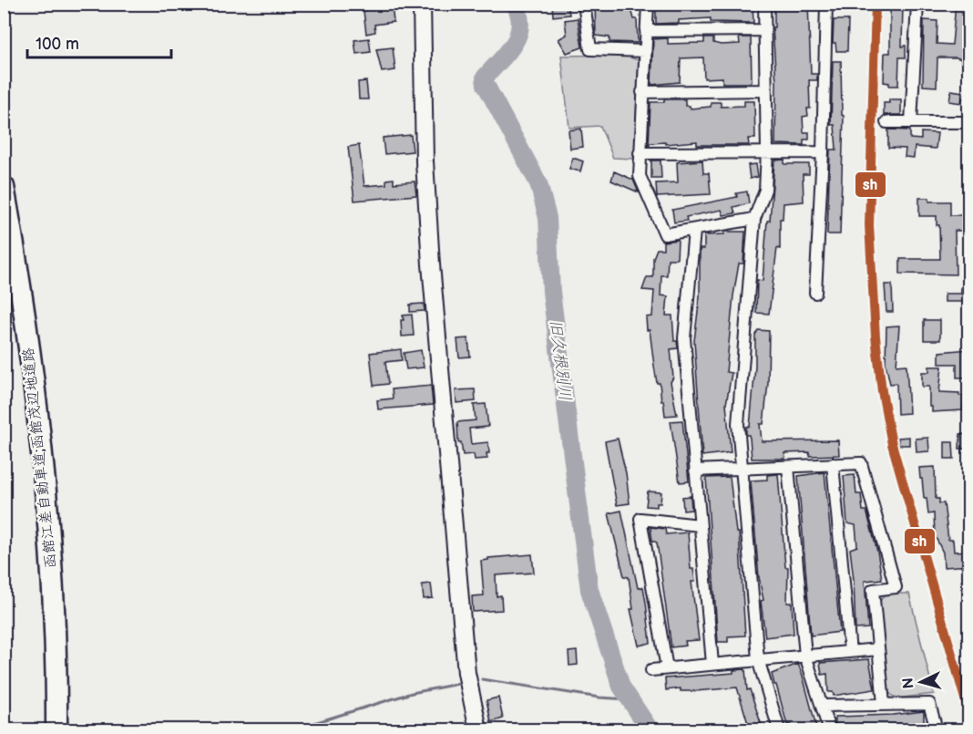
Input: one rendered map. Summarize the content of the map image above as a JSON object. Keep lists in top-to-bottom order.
{
  "streets": {
    "highway": ["函館江差自動車道;函館茂辺地道路"]
  },
  "water": ["旧久根別川"],
  "lines": ["transit line sh"],
  "scale_bar": "100 m",
  "north": "left"
}
